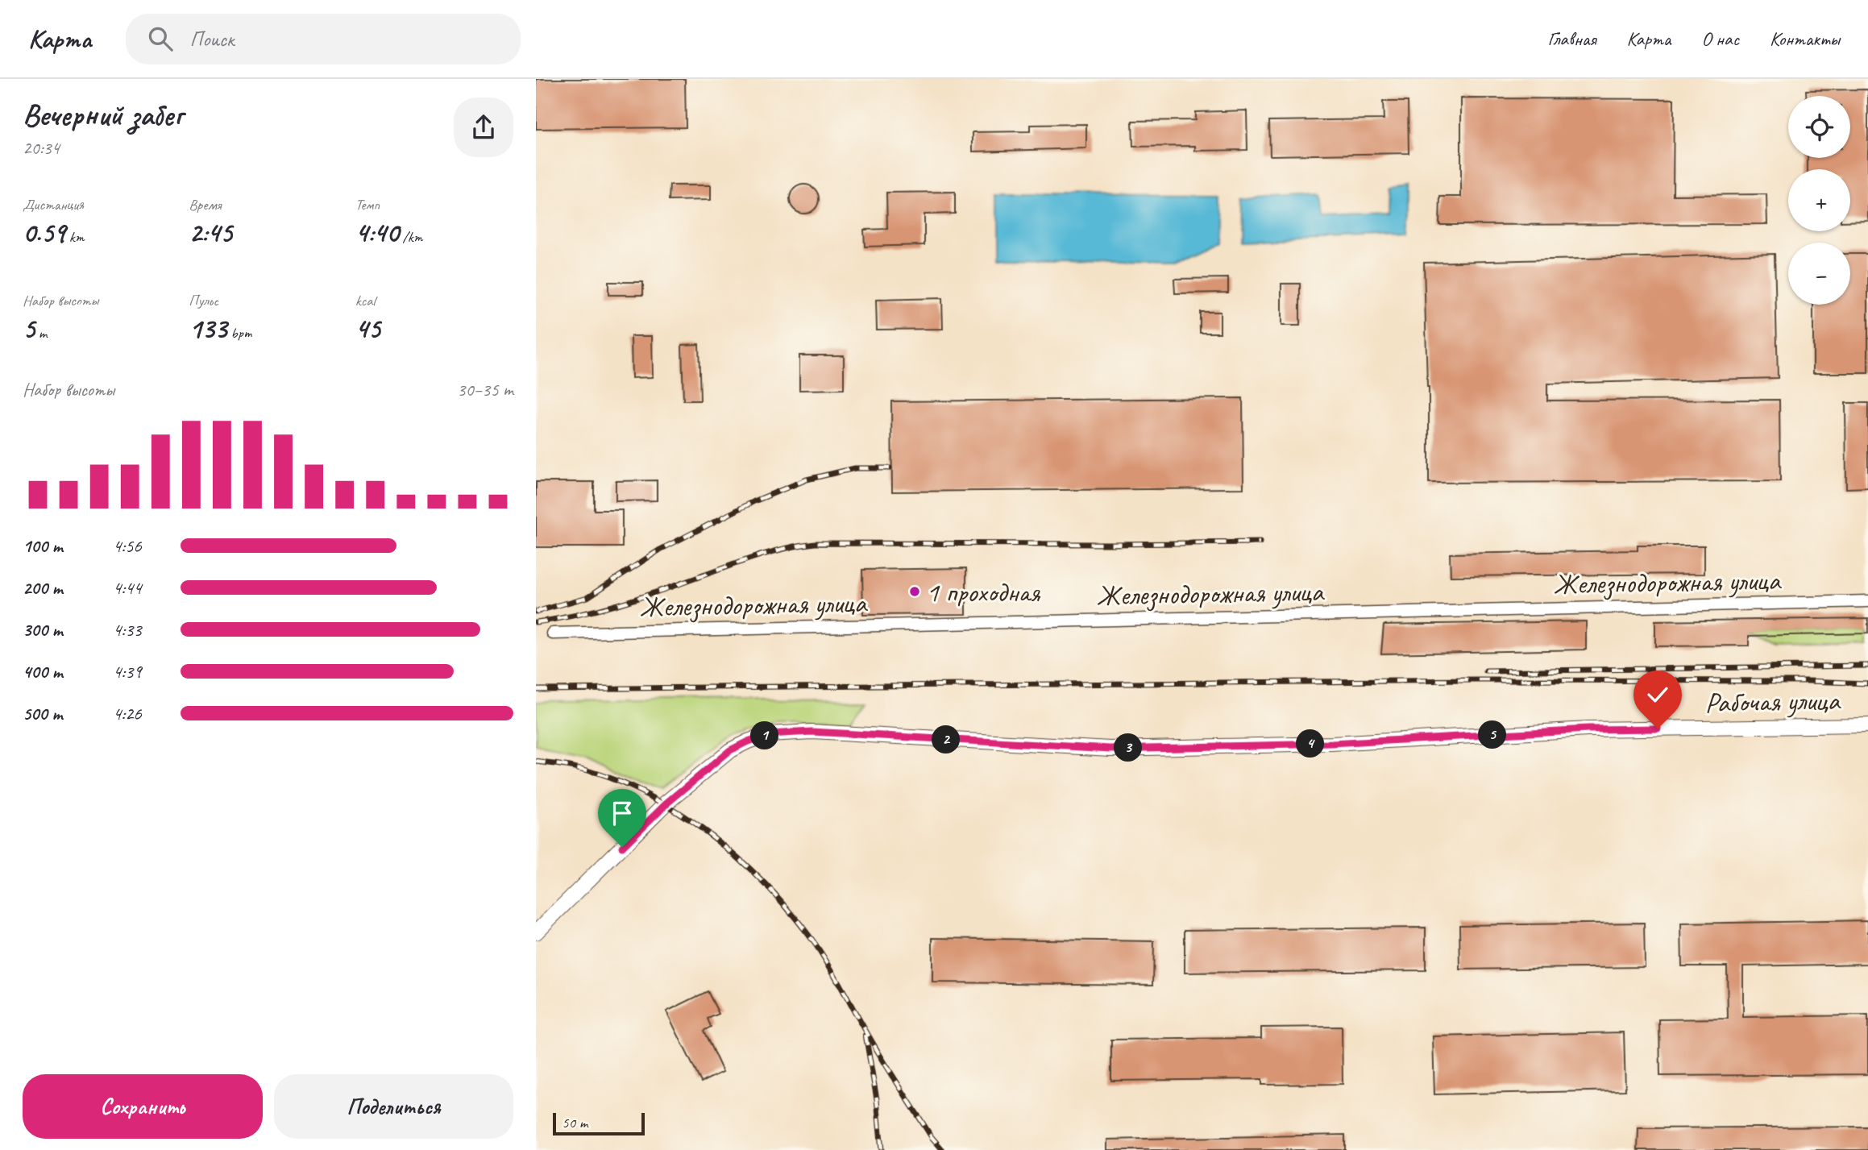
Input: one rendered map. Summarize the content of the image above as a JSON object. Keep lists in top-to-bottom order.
{
  "streets": {
    "street": ["Железнодорожная улица", "Рабочая улица"]
  },
  "places": ["1 проходная"],
  "scale_bar": "50 m",
  "page": {
    "header": "Карта",
    "search": "Поиск",
    "nav": [
      "Главная",
      "Карта",
      "О нас",
      "Контакты"
    ],
    "heading": ["Вечерний забег", "20:34"],
    "map_buttons": ["+", "−"],
    "stats": [
      ["Дистанция", "0.59 km"],
      ["Время", "2:45"],
      ["Темп", "4:40 /km"],
      ["Набор высоты", "5 m"],
      ["Пульс", "133 bpm"],
      ["kcal", "45"]
    ],
    "chart": ["Набор высоты", "30–35 m"],
    "list": [
      {
        "name": "100 m",
        "note": "4:56"
      },
      {
        "name": "200 m",
        "note": "4:44"
      },
      {
        "name": "300 m",
        "note": "4:33"
      },
      {
        "name": "400 m",
        "note": "4:39"
      },
      {
        "name": "500 m",
        "note": "4:26"
      }
    ],
    "pins": [
      "5",
      "1",
      "2",
      "4",
      "3"
    ],
    "buttons": ["Сохранить", "Поделиться"],
    "scale": "50 m"
  }
}
